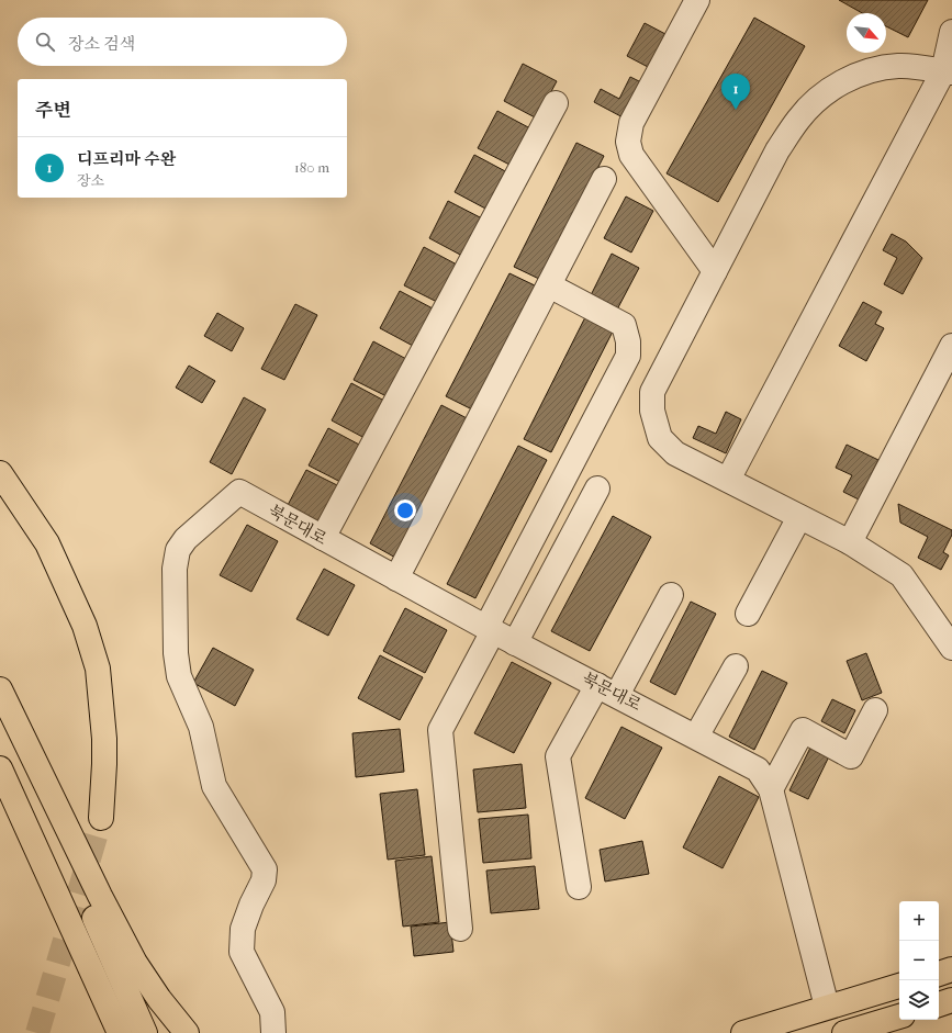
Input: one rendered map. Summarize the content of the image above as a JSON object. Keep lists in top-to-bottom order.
{
  "streets": {
    "street": ["북문대로"]
  },
  "north": "bottom right",
  "page": {
    "search": "장소 검색",
    "pins": "1",
    "heading": "주변",
    "list": [
      {
        "mark": "1",
        "name": "디프리마 수완",
        "note": "장소",
        "value": "180 m"
      }
    ],
    "map_buttons": ["+", "−"]
  }
}
